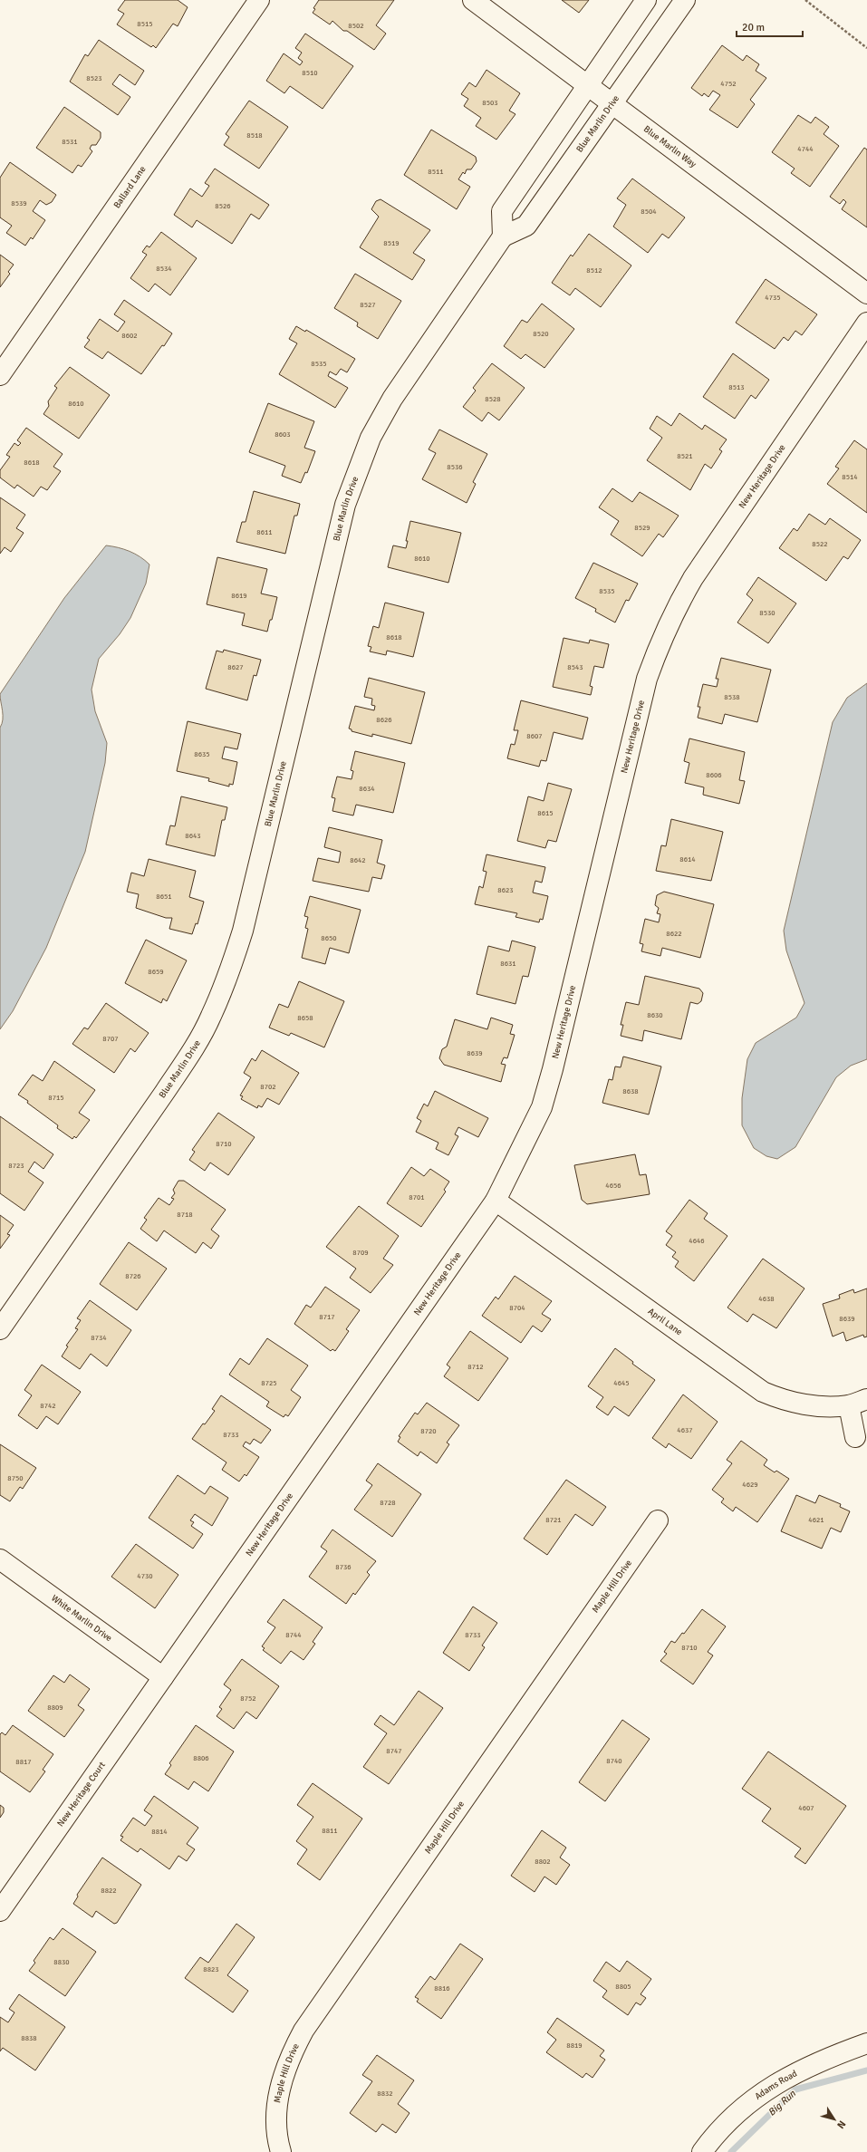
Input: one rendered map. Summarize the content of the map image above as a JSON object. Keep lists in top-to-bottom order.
{
  "streets": {
    "street": [
      "Blue Marlin Drive",
      "Blue Marlin Way",
      "Ballard Lane",
      "New Heritage Drive",
      "April Lane",
      "Maple Hill Drive",
      "White Marlin Drive",
      "New Heritage Court",
      "Adams Road"
    ]
  },
  "crossings": [
    ["Blue Marlin Drive", "Blue Marlin Way"],
    ["New Heritage Drive", "April Lane"],
    ["New Heritage Drive", "White Marlin Drive"],
    ["New Heritage Drive", "New Heritage Court"],
    ["White Marlin Drive", "New Heritage Court"]
  ],
  "water": ["Big Run"],
  "house_numbers": [
    "8515",
    "8502",
    "8510",
    "8523",
    "4752",
    "8503",
    "8518",
    "8531",
    "4744",
    "8511",
    "8539",
    "8526",
    "8504",
    "8519",
    "8534",
    "8512",
    "4735",
    "8527",
    "8520",
    "8602",
    "8535",
    "8513",
    "8528",
    "8610",
    "8603",
    "8521",
    "8618",
    "8536",
    "8514",
    "8529",
    "8611",
    "8522",
    "8610",
    "8535",
    "8619",
    "8530",
    "8618",
    "8627",
    "8543",
    "8538",
    "8626",
    "8607",
    "8635",
    "8606",
    "8634",
    "8615",
    "8643",
    "8614",
    "8642",
    "8623",
    "8651",
    "8622",
    "8650",
    "8631",
    "8659",
    "8630",
    "8658",
    "8707",
    "8639",
    "8702",
    "8638",
    "8715",
    "8710",
    "8723",
    "4656",
    "8701",
    "8718",
    "4646",
    "8709",
    "8726",
    "4638",
    "8704",
    "8717",
    "8639",
    "8734",
    "8712",
    "8725",
    "4645",
    "8742",
    "4637",
    "8720",
    "8733",
    "8750",
    "4629",
    "8728",
    "8721",
    "4621",
    "8736",
    "4730",
    "8744",
    "8733",
    "8710",
    "8752",
    "8809",
    "8747",
    "8806",
    "8740",
    "8817",
    "4607",
    "8811",
    "8814",
    "8802",
    "8822",
    "8830",
    "8823",
    "8805",
    "8816",
    "8838",
    "8819",
    "8832"
  ],
  "scale_bar": "20 m",
  "north": "bottom right"
}
